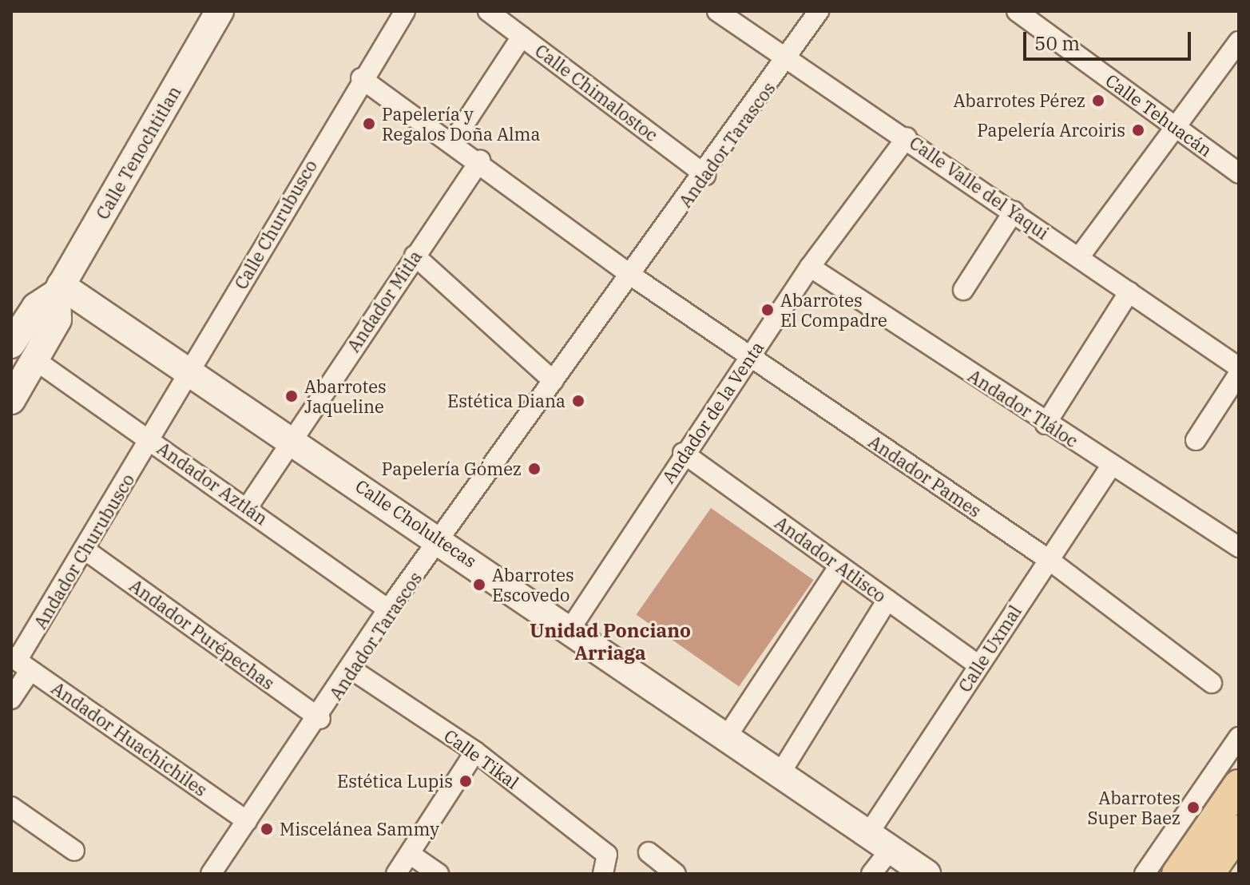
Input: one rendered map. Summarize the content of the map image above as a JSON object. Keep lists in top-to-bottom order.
{
  "streets": {
    "street": [
      "Calle Chimalostoc",
      "Calle Tehuacán",
      "Andador Tarascos",
      "Calle Tenochtitlan",
      "Calle Valle del Yaqui",
      "Calle Churubusco",
      "Andador Mitla",
      "Andador Tláloc",
      "Andador de la Venta",
      "Andador Pames",
      "Andador Aztlán",
      "Calle Cholultecas",
      "Andador Churubusco",
      "Andador Atlisco",
      "Andador Purépechas",
      "Calle Uxmal",
      "Andador Huachichiles",
      "Calle Tikal"
    ]
  },
  "crossings": [
    ["Calle Chimalostoc", "Andador Tarascos"],
    ["Andador Tarascos", "Calle Valle del Yaqui"],
    ["Andador Tarascos", "Andador Pames"],
    ["Andador Tarascos", "Andador Aztlán"],
    ["Andador Tarascos", "Calle Cholultecas"],
    ["Andador Tarascos", "Andador Purépechas"],
    ["Andador Tarascos", "Andador Huachichiles"],
    ["Andador Tarascos", "Calle Tikal"],
    ["Calle Tenochtitlan", "Andador Aztlán"],
    ["Calle Tenochtitlan", "Calle Cholultecas"],
    ["Calle Valle del Yaqui", "Andador de la Venta"],
    ["Calle Churubusco", "Andador Aztlán"],
    ["Calle Churubusco", "Calle Cholultecas"],
    ["Calle Churubusco", "Andador Churubusco"],
    ["Andador Mitla", "Andador Aztlán"],
    ["Andador Mitla", "Calle Cholultecas"],
    ["Andador Tláloc", "Andador de la Venta"],
    ["Andador Tláloc", "Calle Uxmal"],
    ["Andador de la Venta", "Andador Pames"],
    ["Andador de la Venta", "Calle Cholultecas"],
    ["Andador de la Venta", "Andador Atlisco"],
    ["Andador Pames", "Calle Uxmal"],
    ["Andador Aztlán", "Andador Churubusco"],
    ["Calle Cholultecas", "Calle Uxmal"],
    ["Andador Churubusco", "Andador Purépechas"],
    ["Andador Churubusco", "Andador Huachichiles"],
    ["Andador Atlisco", "Calle Uxmal"]
  ],
  "districts": ["Unidad Ponciano Arriaga"],
  "places": [
    "Abarrotes Pérez",
    "Papelería y Regalos Doña Alma",
    "Papelería Arcoiris",
    "Abarrotes El Compadre",
    "Abarrotes Jaqueline",
    "Estética Diana",
    "Papelería Gómez",
    "Abarrotes Escovedo",
    "Estética Lupis",
    "Abarrotes Super Baez",
    "Miscelánea Sammy"
  ],
  "scale_bar": "50 m"
}
